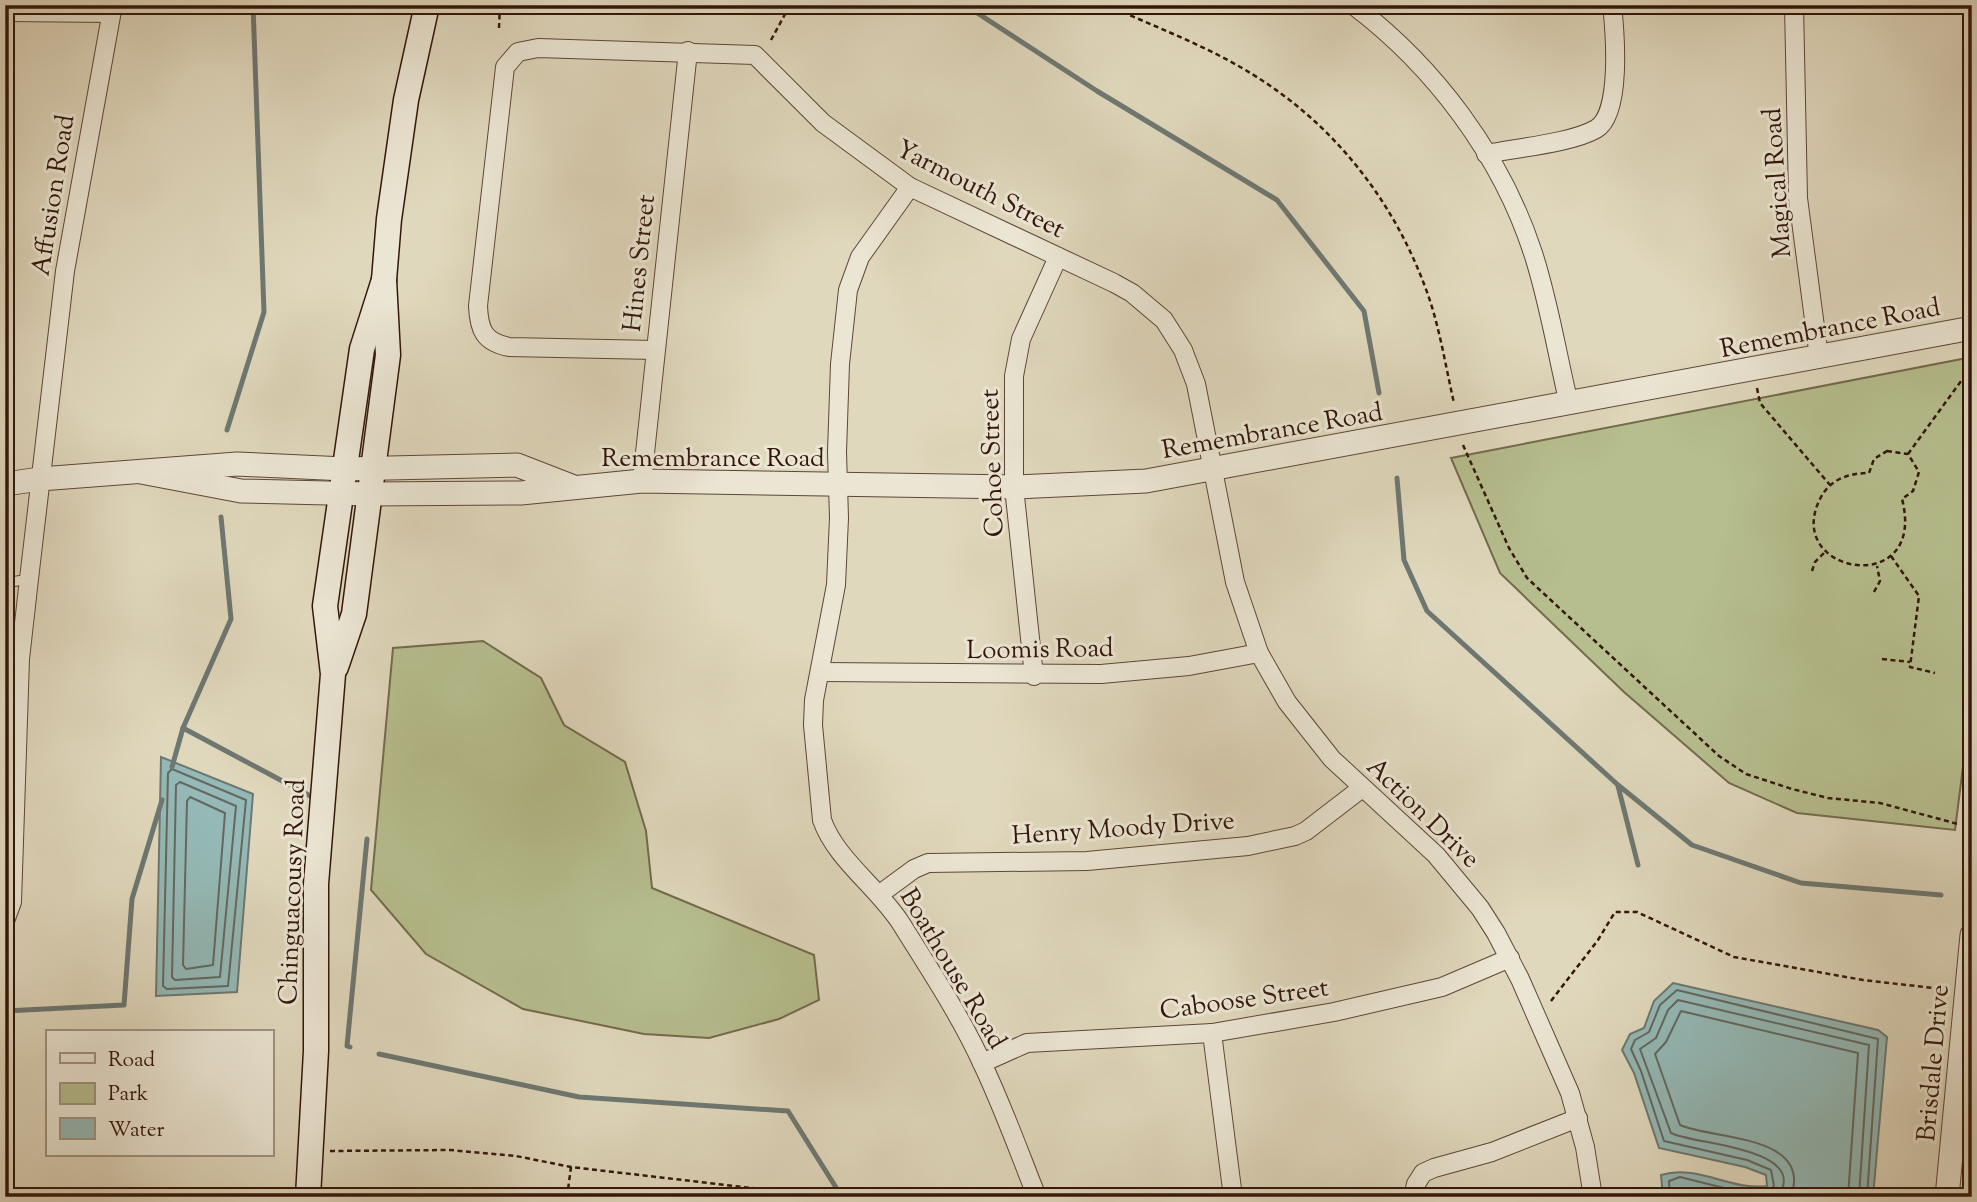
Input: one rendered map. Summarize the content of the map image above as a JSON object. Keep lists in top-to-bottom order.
{
  "streets": {
    "main road": ["Chinguacousy Road"],
    "street": [
      "Magical Road",
      "Yarmouth Street",
      "Affusion Road",
      "Hines Street",
      "Remembrance Road",
      "Cohoe Street",
      "Loomis Road",
      "Action Drive",
      "Henry Moody Drive",
      "Boathouse Road",
      "Caboose Street",
      "Brisdale Drive"
    ]
  },
  "crossings": [
    ["Magical Road", "Remembrance Road"],
    ["Yarmouth Street", "Hines Street"],
    ["Yarmouth Street", "Remembrance Road"],
    ["Yarmouth Street", "Cohoe Street"],
    ["Yarmouth Street", "Action Drive"],
    ["Yarmouth Street", "Boathouse Road"],
    ["Affusion Road", "Remembrance Road"],
    ["Hines Street", "Remembrance Road"],
    ["Remembrance Road", "Cohoe Street"],
    ["Remembrance Road", "Action Drive"],
    ["Remembrance Road", "Chinguacousy Road"],
    ["Remembrance Road", "Boathouse Road"],
    ["Cohoe Street", "Loomis Road"],
    ["Loomis Road", "Action Drive"],
    ["Loomis Road", "Boathouse Road"],
    ["Action Drive", "Henry Moody Drive"],
    ["Action Drive", "Caboose Street"],
    ["Henry Moody Drive", "Boathouse Road"],
    ["Boathouse Road", "Caboose Street"]
  ],
  "legend": ["Road", "Park", "Water"]
}
